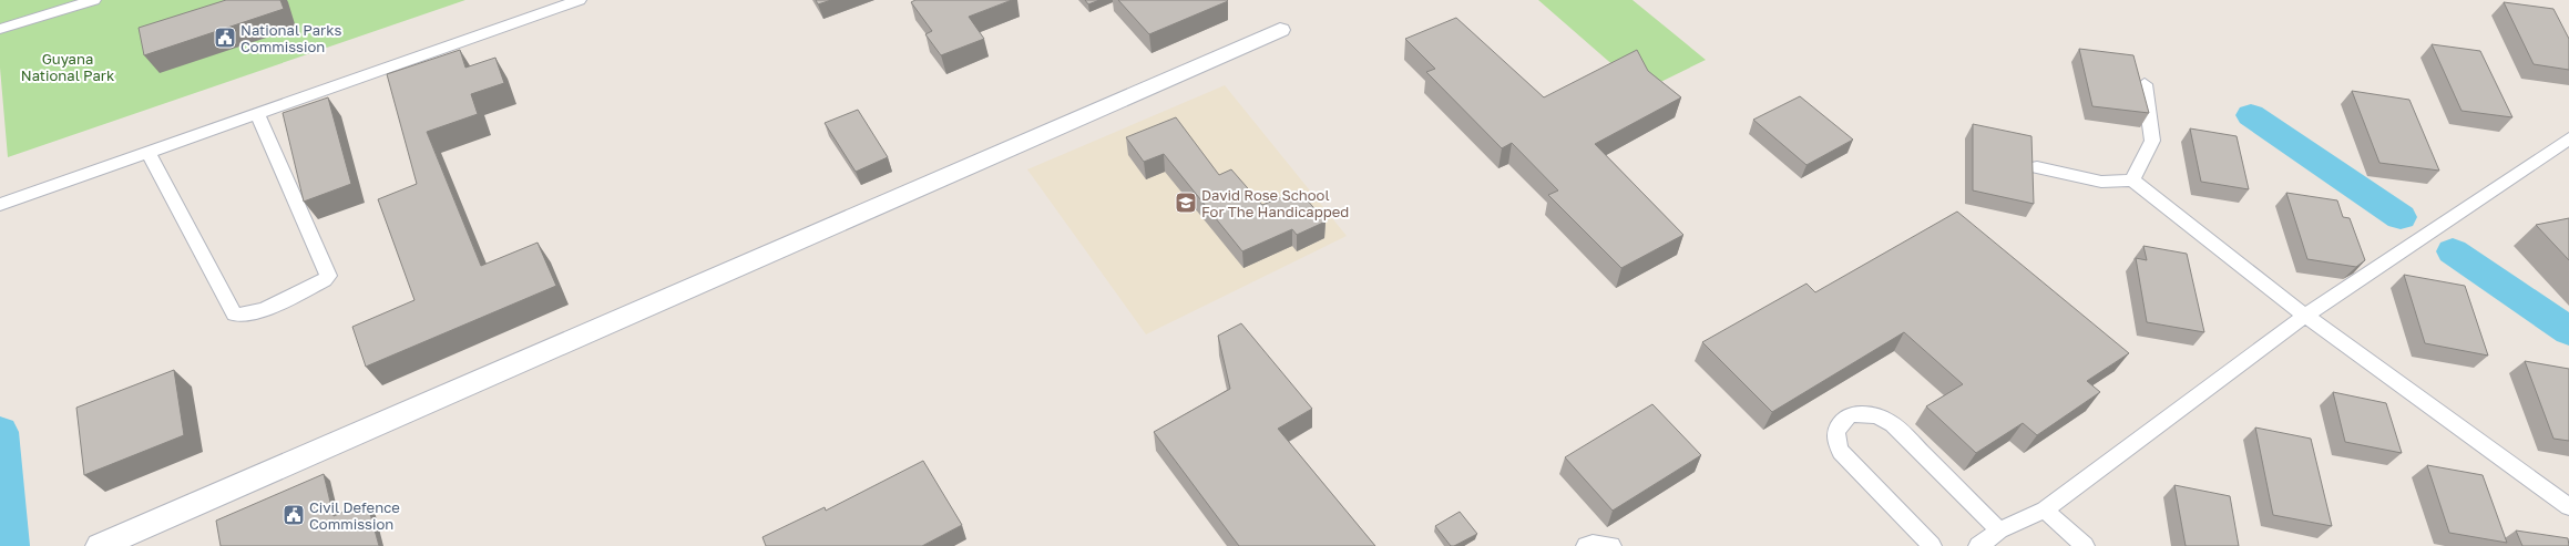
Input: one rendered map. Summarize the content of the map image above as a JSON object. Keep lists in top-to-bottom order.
{
  "parks": ["Guyana National Park"],
  "places": {
    "public building": ["National Parks Commission", "Civil Defence Commission"],
    "school or university": ["David Rose School For The Handicapped"]
  }
}
